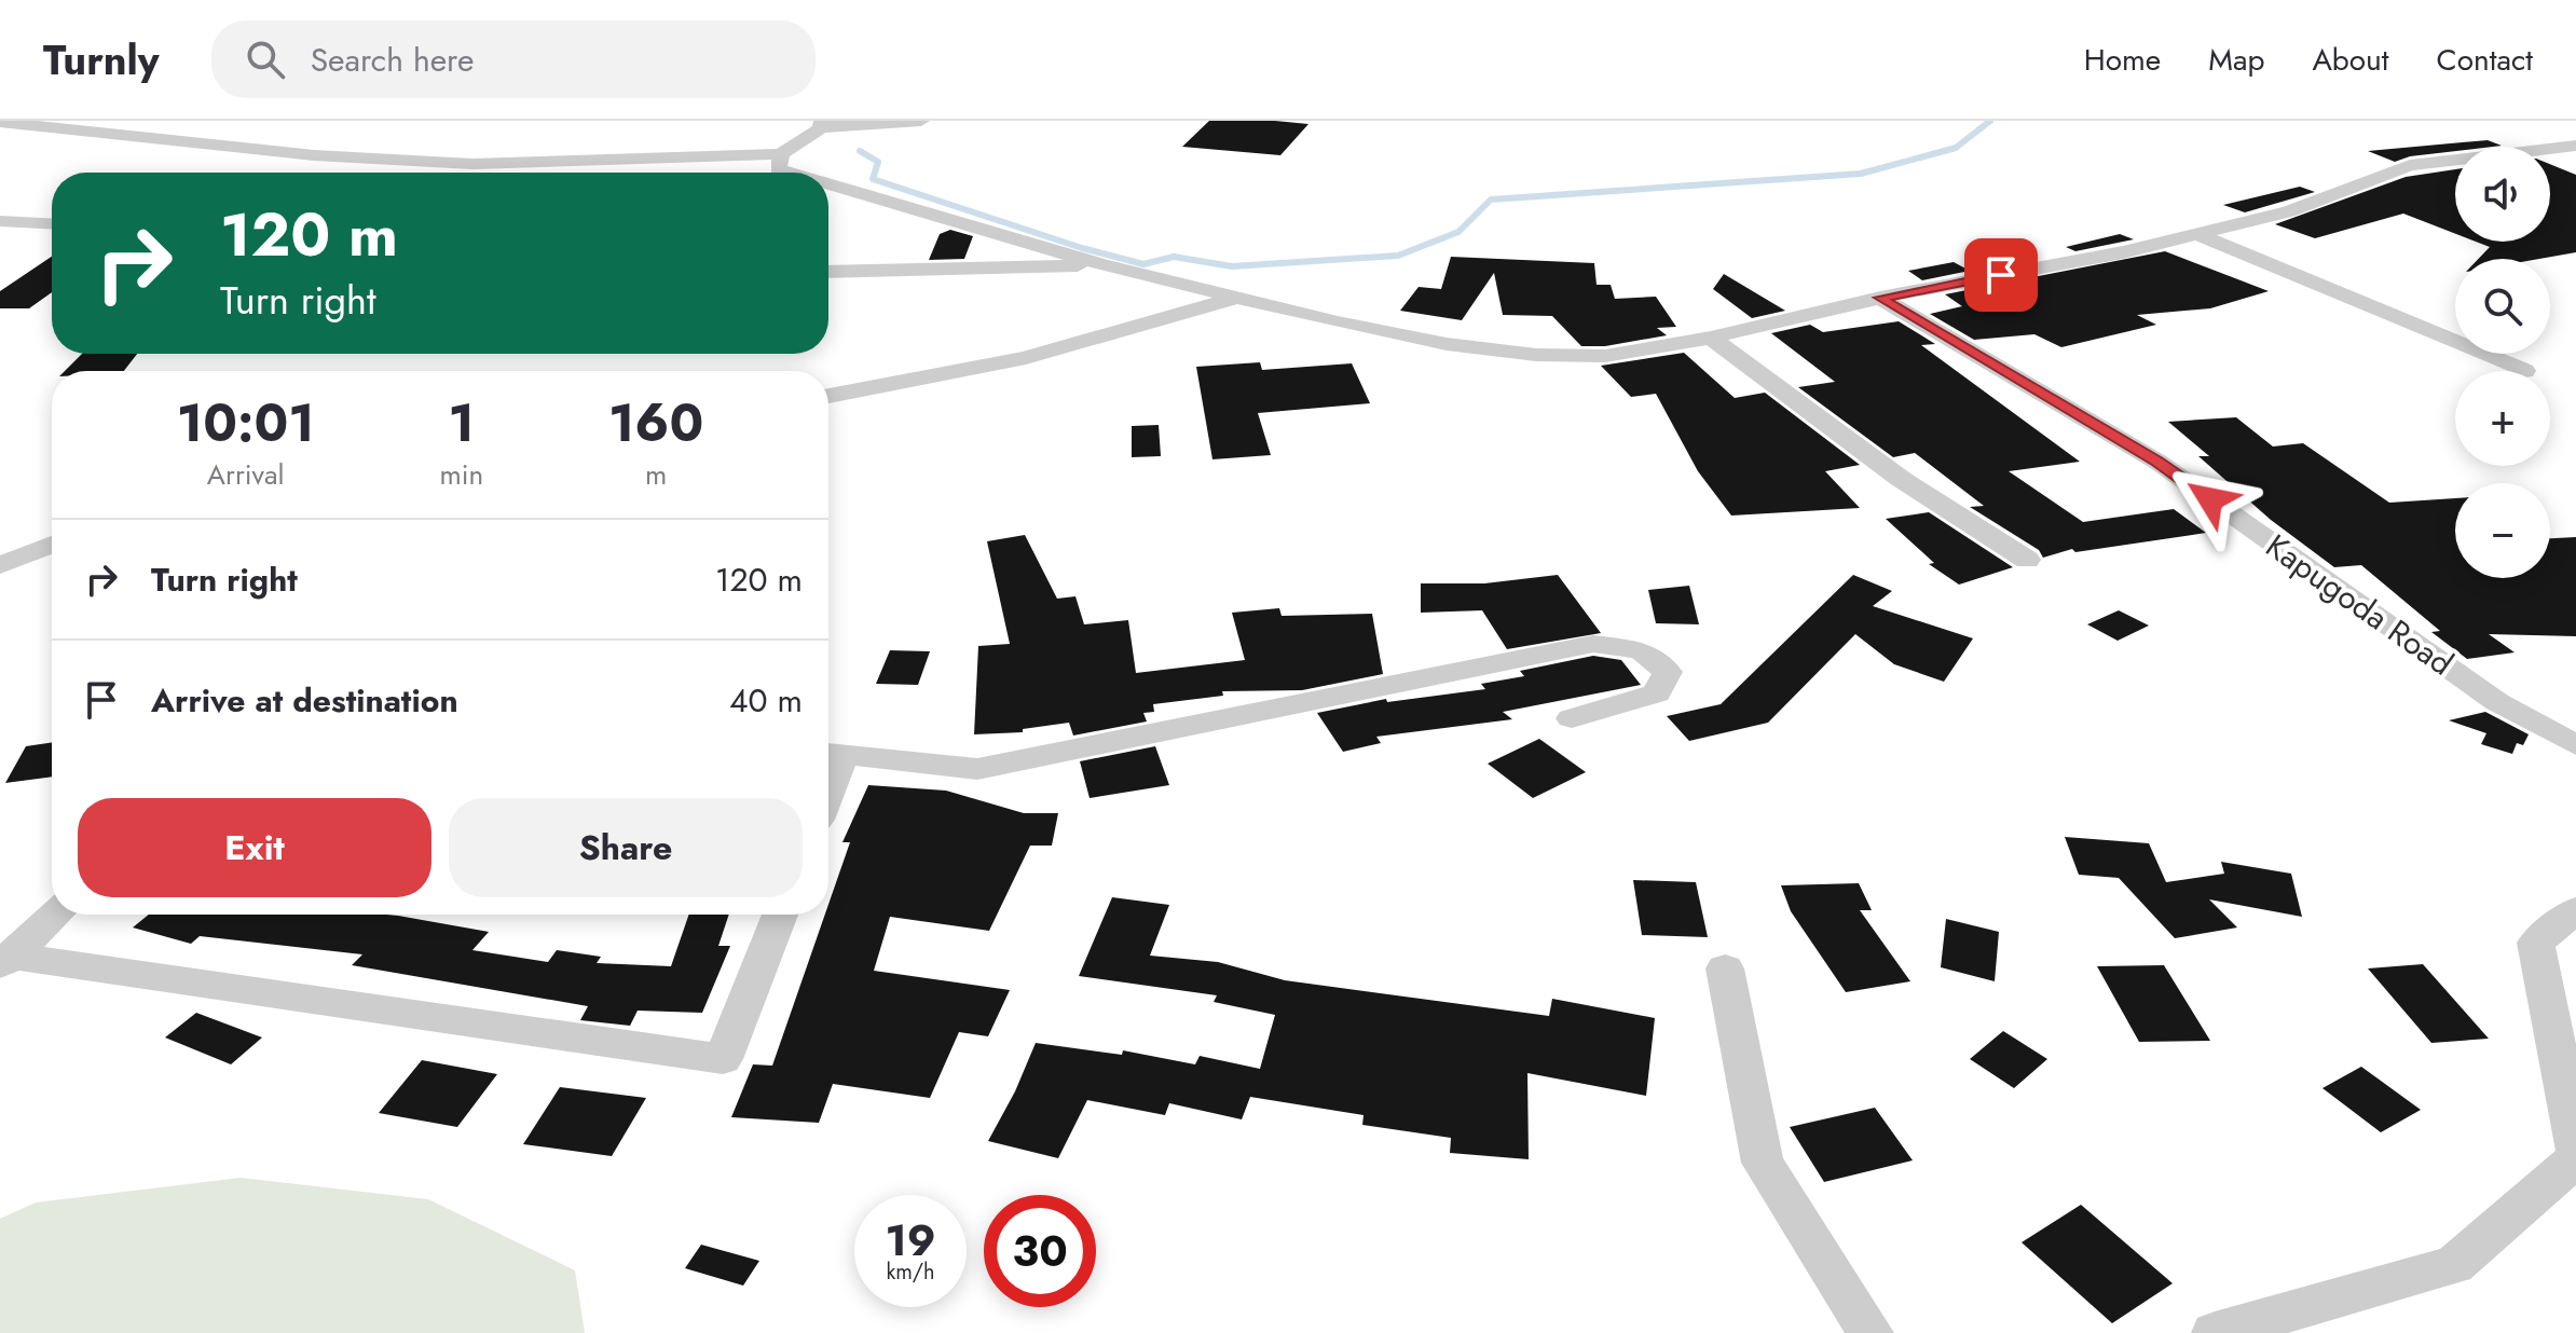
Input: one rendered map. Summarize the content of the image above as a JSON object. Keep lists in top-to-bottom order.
{
  "streets": {
    "street": ["Kapugoda Road"]
  },
  "page": {
    "header": "Turnly",
    "search": "Search here",
    "nav": [
      "Home",
      "Map",
      "About",
      "Contact"
    ],
    "map_buttons": ["+", "−"],
    "turn": ["120 m", "Turn right"],
    "eta": [
      "10:01",
      "Arrival",
      "1",
      "min",
      "160",
      "m"
    ],
    "list": [
      {
        "name": "Turn right",
        "value": "120 m"
      },
      {
        "name": "Arrive at destination",
        "value": "40 m"
      }
    ],
    "buttons": ["Exit", "Share"],
    "speed": "19 km/h",
    "limit": "30"
  }
}
